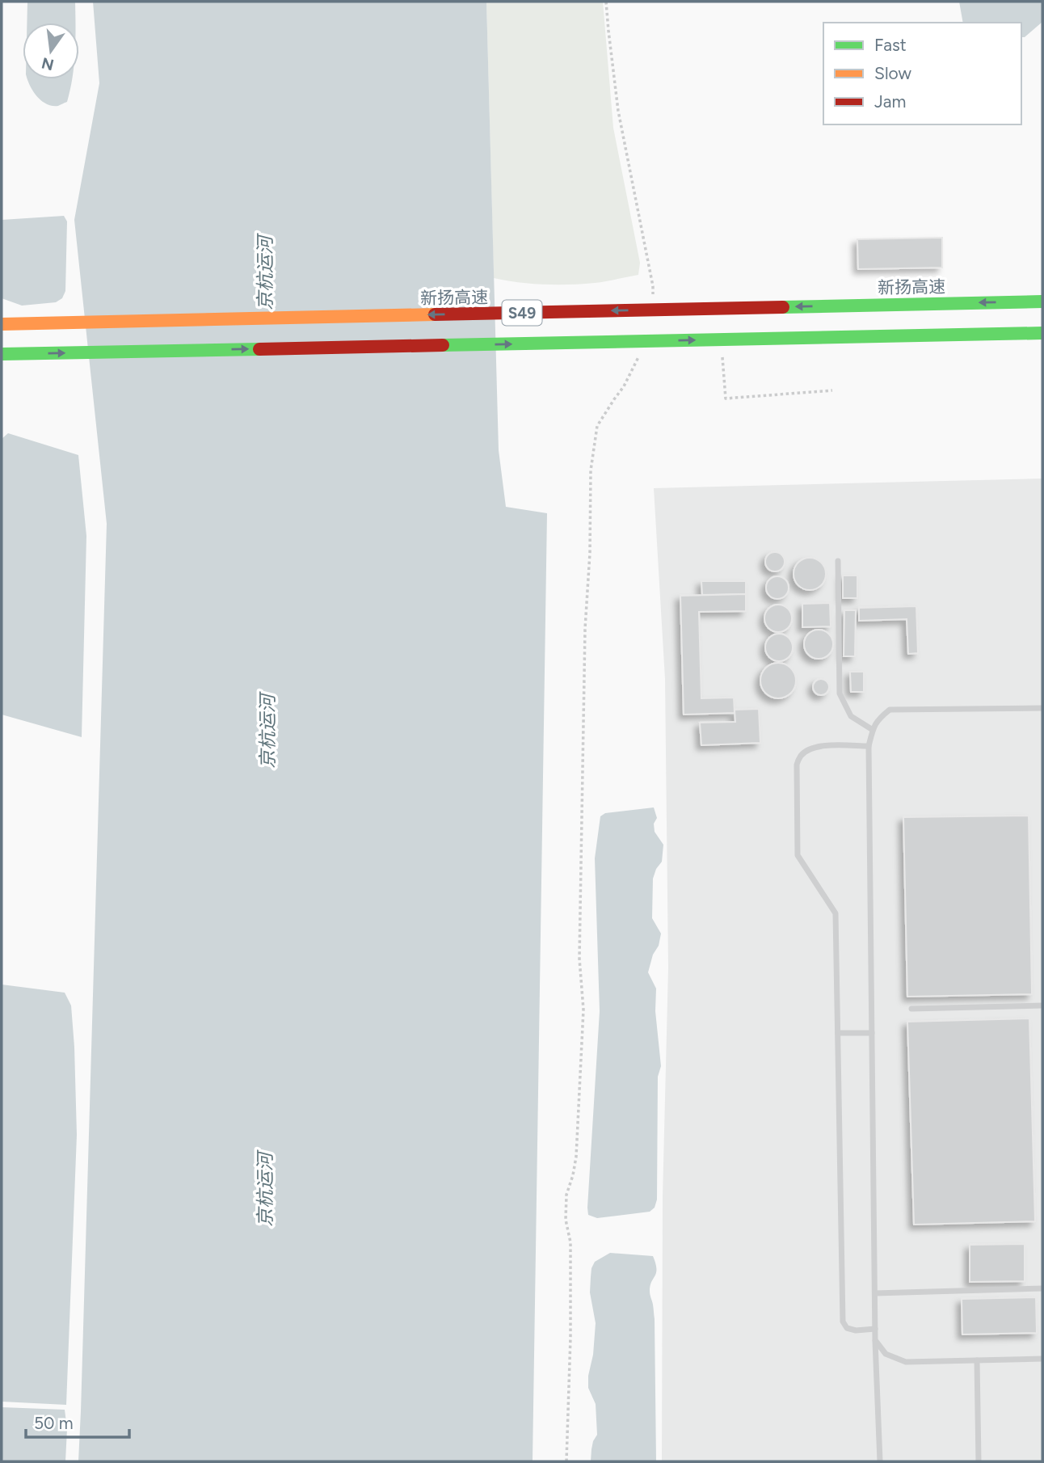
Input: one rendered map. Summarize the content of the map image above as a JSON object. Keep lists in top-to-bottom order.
{
  "streets": {
    "highway": ["新扬高速", "S49"]
  },
  "water": ["京杭运河"],
  "legend": ["Fast", "Slow", "Jam"],
  "scale_bar": "50 m",
  "north": "bottom"
}
